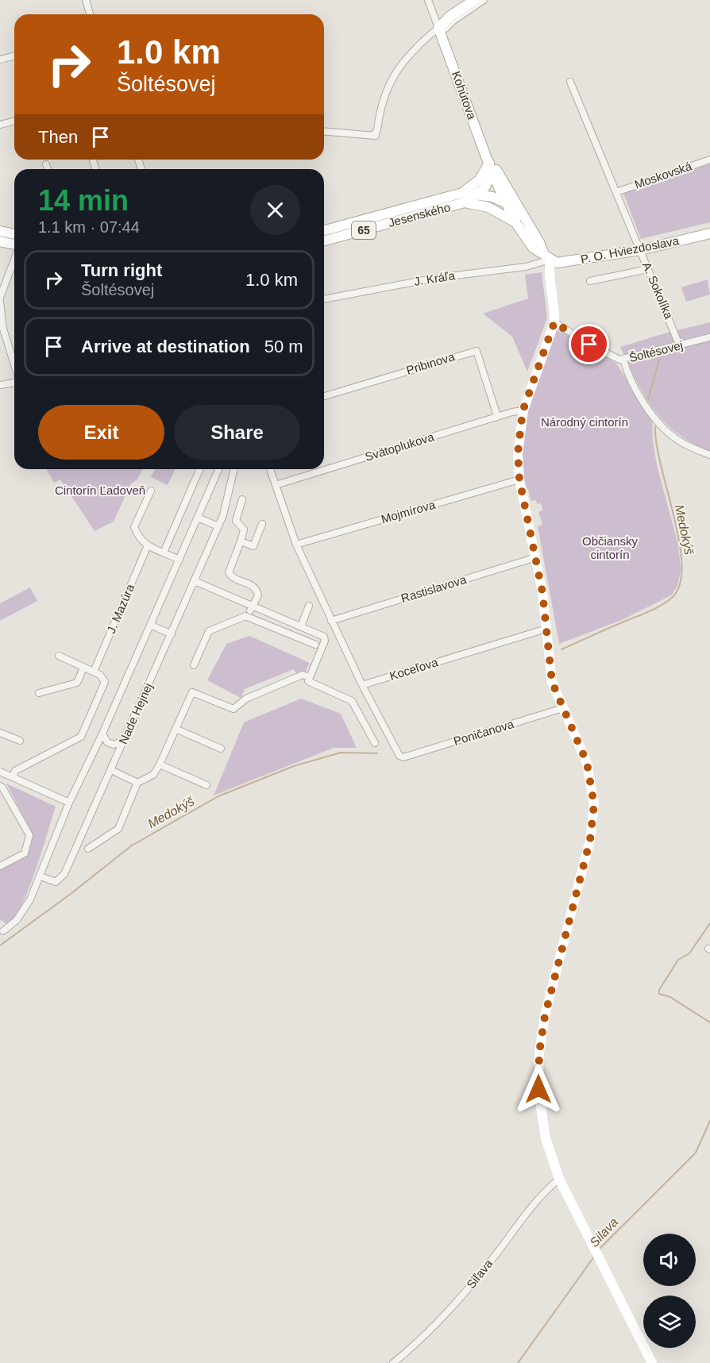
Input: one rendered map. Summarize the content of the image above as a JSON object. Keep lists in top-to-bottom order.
{
  "streets": {
    "street": [
      "Kohútova",
      "Moskovská",
      "Jesenského",
      "65",
      "P. O. Hviezdoslava",
      "J. Kráľa",
      "A. Sokolíka",
      "Šoltésovej",
      "Pribinova",
      "Svätoplukova",
      "Mojmírova",
      "Rastislavova",
      "J. Mazúra",
      "Koceľova",
      "Nade Hejnej",
      "Poničanova",
      "Siľava"
    ]
  },
  "crossings": [
    ["Kohútova", "Jesenského"],
    ["Kohútova", "P. O. Hviezdoslava"],
    ["Kohútova", "J. Kráľa"],
    ["Moskovská", "A. Sokolíka"],
    ["P. O. Hviezdoslava", "J. Kráľa"],
    ["P. O. Hviezdoslava", "A. Sokolíka"],
    ["A. Sokolíka", "Šoltésovej"],
    ["Pribinova", "Svätoplukova"],
    ["Koceľova", "Poničanova"]
  ],
  "water": ["Medokýš", "Silava"],
  "parks": ["Národný cintorín", "Cintorín Ľadoveň", "Občiansky cintorín"],
  "page": {
    "turn": ["1.0 km", "Šoltésovej"],
    "then": "Then",
    "heading": ["14 min", "1.1 km · 07:44"],
    "list": [
      {
        "name": "Turn right",
        "note": "Šoltésovej",
        "value": "1.0 km"
      },
      {
        "name": "Arrive at destination",
        "value": "50 m"
      }
    ],
    "buttons": ["Exit", "Share"]
  }
}
